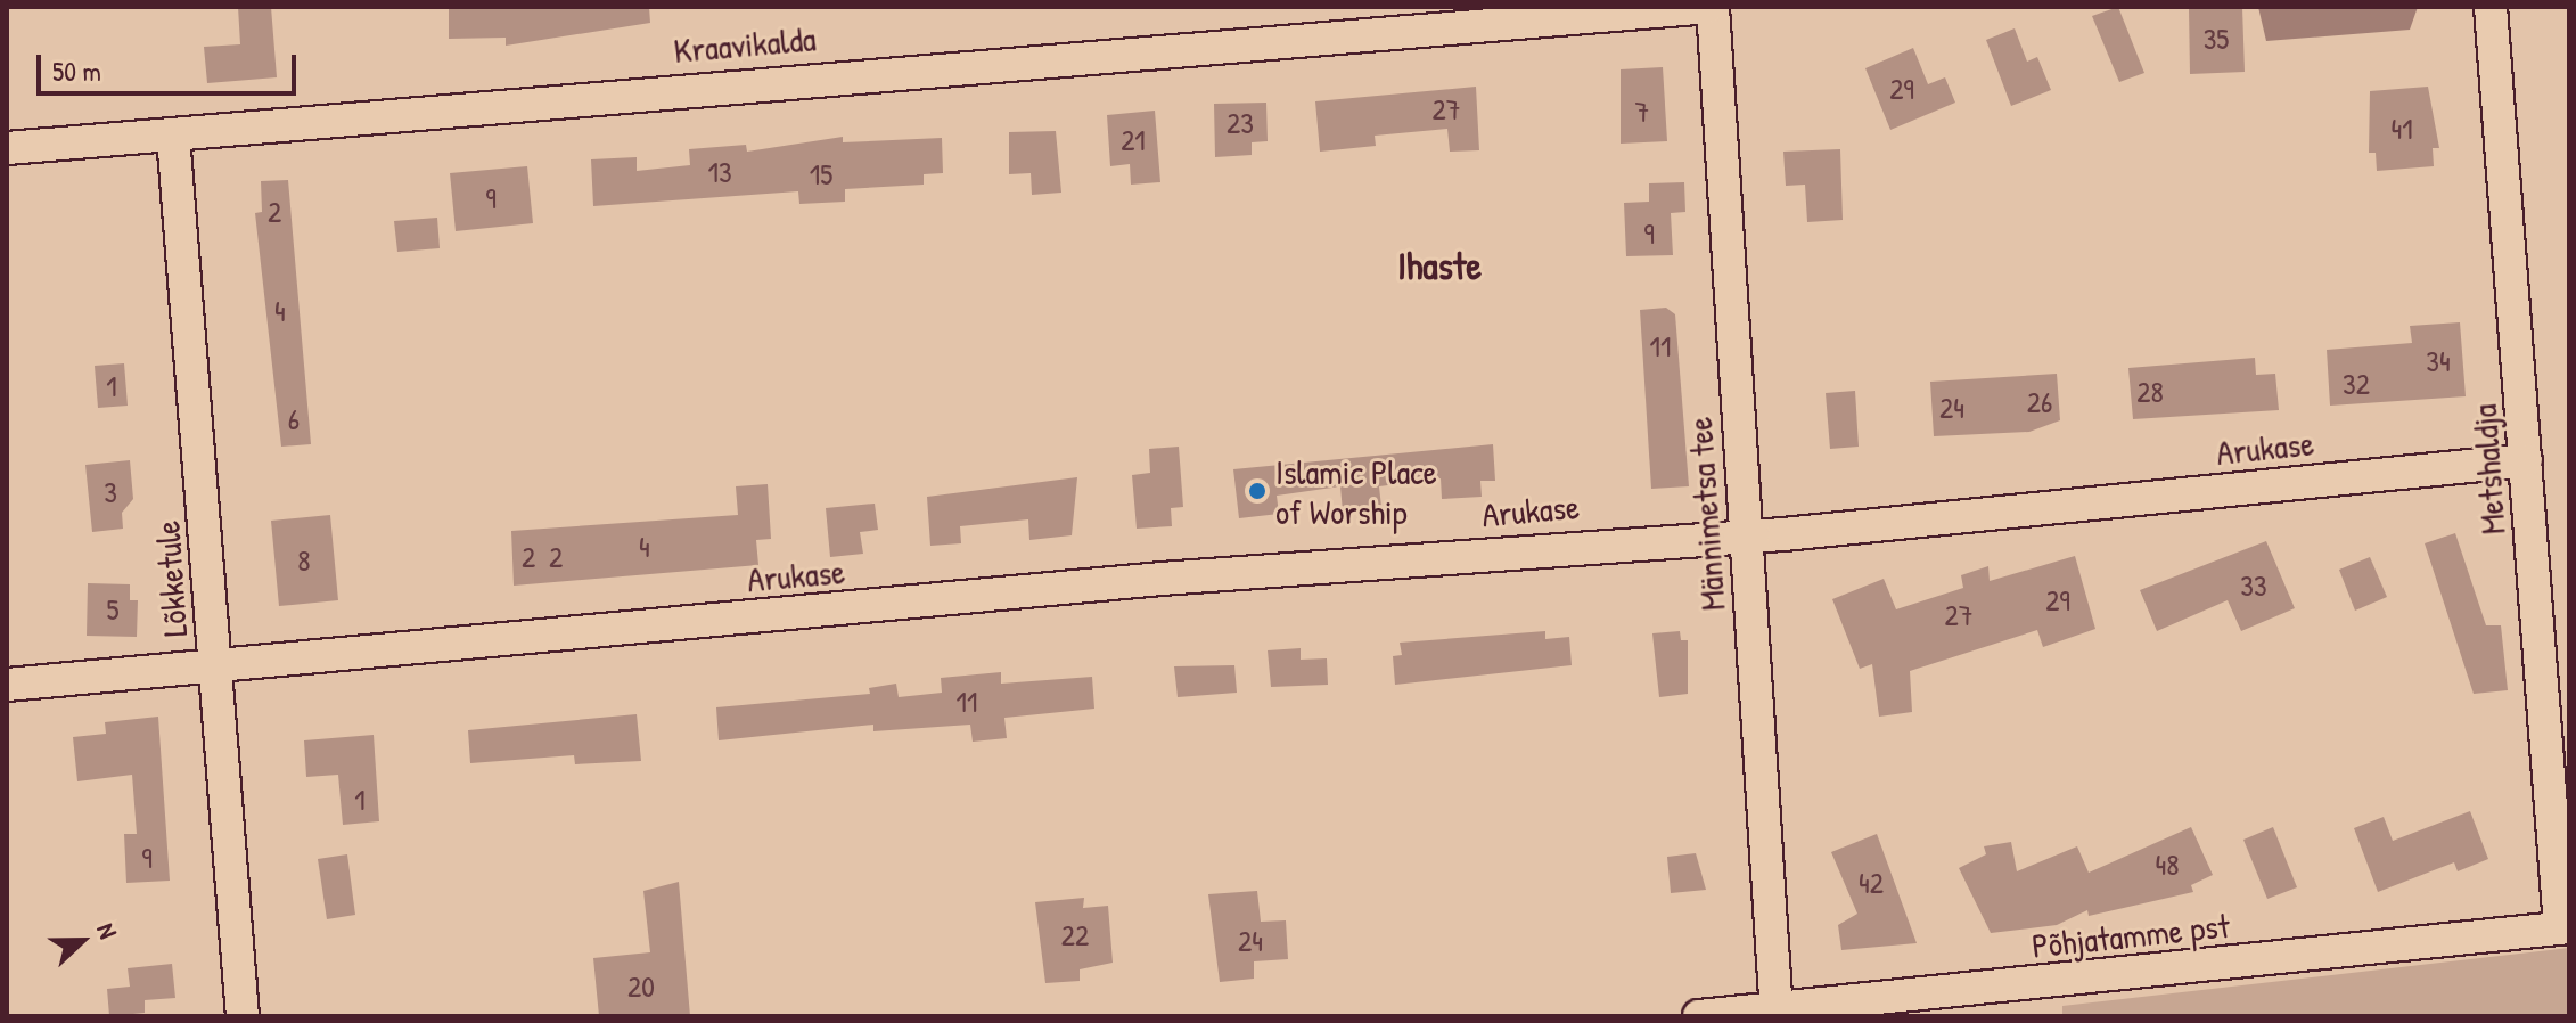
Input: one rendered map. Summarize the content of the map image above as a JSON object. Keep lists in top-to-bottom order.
{
  "streets": {
    "street": [
      "Kraavikalda",
      "Arukase",
      "Metshaldja",
      "Männimetsa tee",
      "Lõkketule",
      "Põhjatamme pst"
    ]
  },
  "crossings": [
    ["Kraavikalda", "Männimetsa tee"],
    ["Kraavikalda", "Lõkketule"],
    ["Arukase", "Metshaldja"],
    ["Arukase", "Männimetsa tee"],
    ["Arukase", "Lõkketule"],
    ["Metshaldja", "Põhjatamme pst"],
    ["Männimetsa tee", "Põhjatamme pst"]
  ],
  "districts": ["Ihaste"],
  "places": ["Islamic Place of Worship"],
  "house_numbers": [
    "35",
    "29",
    "27",
    "7",
    "23",
    "41",
    "21",
    "13",
    "15",
    "9",
    "2",
    "9",
    "4",
    "11",
    "34",
    "32",
    "1",
    "28",
    "26",
    "24",
    "6",
    "3",
    "4",
    "2",
    "2",
    "8",
    "33",
    "29",
    "5",
    "27",
    "11",
    "1",
    "9",
    "48",
    "42",
    "22",
    "24",
    "20"
  ],
  "scale_bar": "50 m",
  "north": "right"
}
